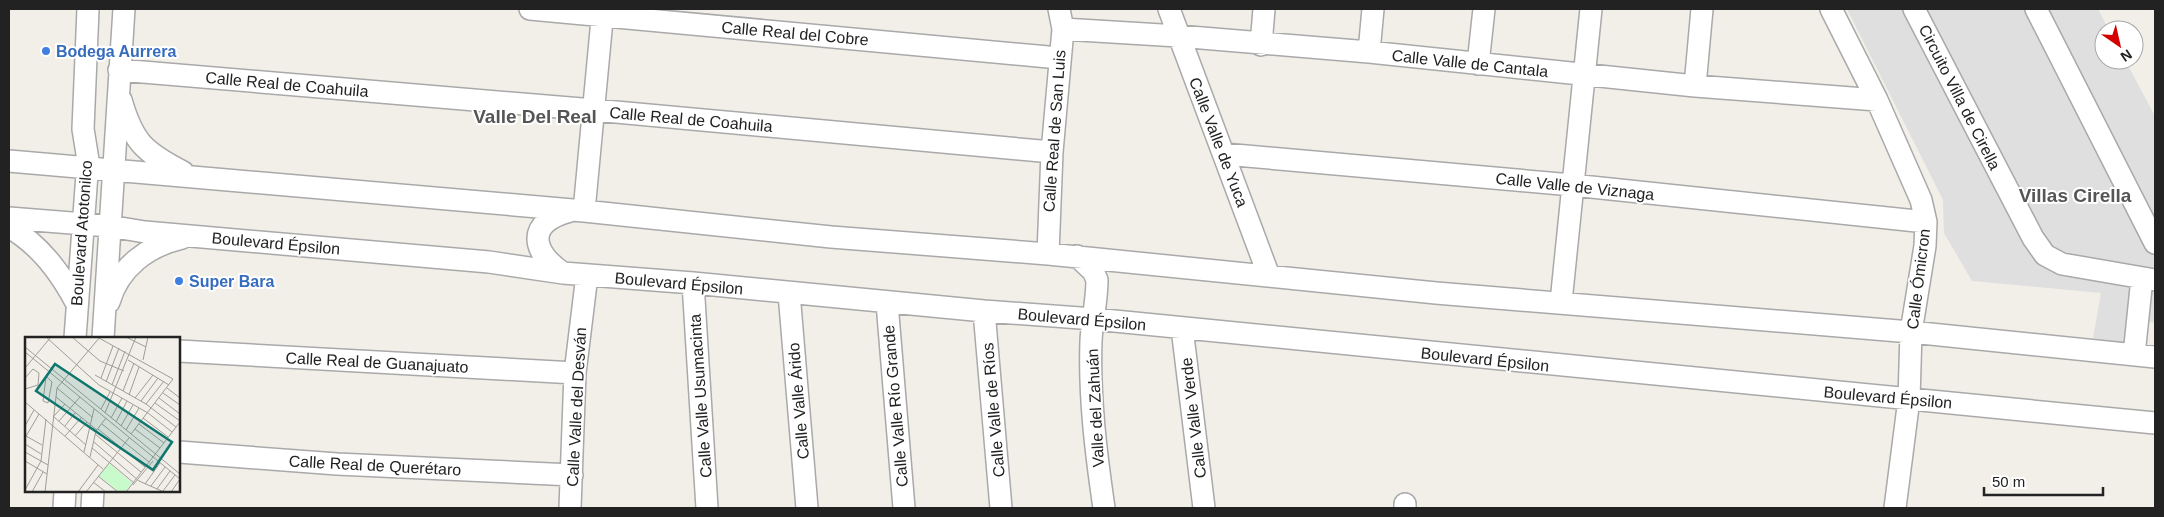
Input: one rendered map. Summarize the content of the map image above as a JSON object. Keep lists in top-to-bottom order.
{
  "streets": {
    "street": [
      "Calle Real del Cobre",
      "Calle Valle de Cantala",
      "Calle Real de Coahuila",
      "Circuito Villa de Cirella",
      "Calle Real de San Luis",
      "Calle Valle de Yuca",
      "Calle Valle de Viznaga",
      "Boulevard Atotonilco",
      "Boulevard Épsilon",
      "Calle Ómicron",
      "Calle Real de Guanajuato",
      "Calle Valle Usumacinta",
      "Calle Valle Árido",
      "Calle Valle Río Grande",
      "Calle Valle del Desván",
      "Valle del Zahuán",
      "Calle Valle de Ríos",
      "Calle Valle Verde",
      "Calle Real de Querétaro"
    ]
  },
  "crossings": [
    ["Calle Real del Cobre", "Calle Real de San Luis"],
    ["Calle Valle de Cantala", "Calle Real de San Luis"],
    ["Calle Valle de Cantala", "Calle Valle de Yuca"],
    ["Calle Valle de Cantala", "Calle Ómicron"],
    ["Calle Real de Coahuila", "Calle Real de San Luis"],
    ["Calle Real de Coahuila", "Boulevard Atotonilco"],
    ["Calle Valle de Yuca", "Calle Valle de Viznaga"],
    ["Calle Valle de Viznaga", "Calle Ómicron"],
    ["Boulevard Atotonilco", "Boulevard Épsilon"],
    ["Boulevard Épsilon", "Calle Ómicron"],
    ["Boulevard Épsilon", "Calle Valle Usumacinta"],
    ["Boulevard Épsilon", "Calle Valle Árido"],
    ["Boulevard Épsilon", "Calle Valle Río Grande"],
    ["Boulevard Épsilon", "Calle Valle del Desván"],
    ["Boulevard Épsilon", "Valle del Zahuán"],
    ["Boulevard Épsilon", "Calle Valle de Ríos"],
    ["Boulevard Épsilon", "Calle Valle Verde"],
    ["Calle Real de Guanajuato", "Calle Valle del Desván"],
    ["Calle Valle del Desván", "Calle Real de Querétaro"]
  ],
  "districts": ["Valle Del Real", "Villas Cirella"],
  "places": ["Bodega Aurrera", "Super Bara"],
  "scale_bar": "50 m",
  "north": "bottom right"
}
